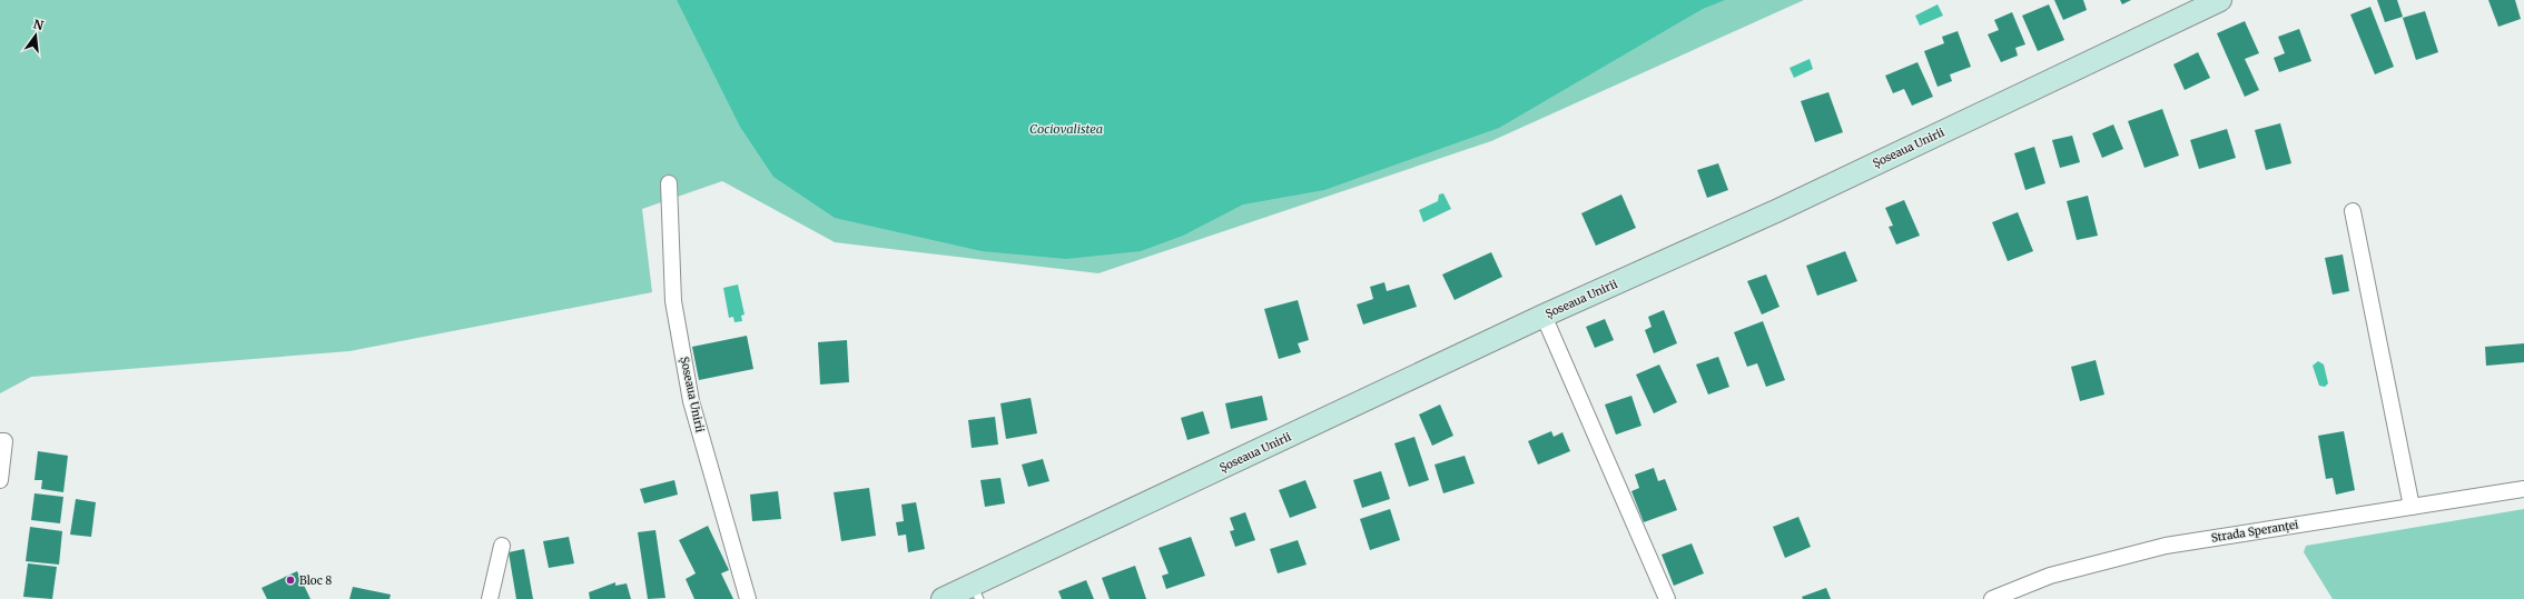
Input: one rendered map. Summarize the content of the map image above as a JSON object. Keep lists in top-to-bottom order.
{
  "streets": {
    "main road": ["Șoseaua Unirii"],
    "street": ["Strada Speranței"]
  },
  "water": ["Cociovalistea"],
  "places": ["Bloc 8"],
  "north": "top"
}
